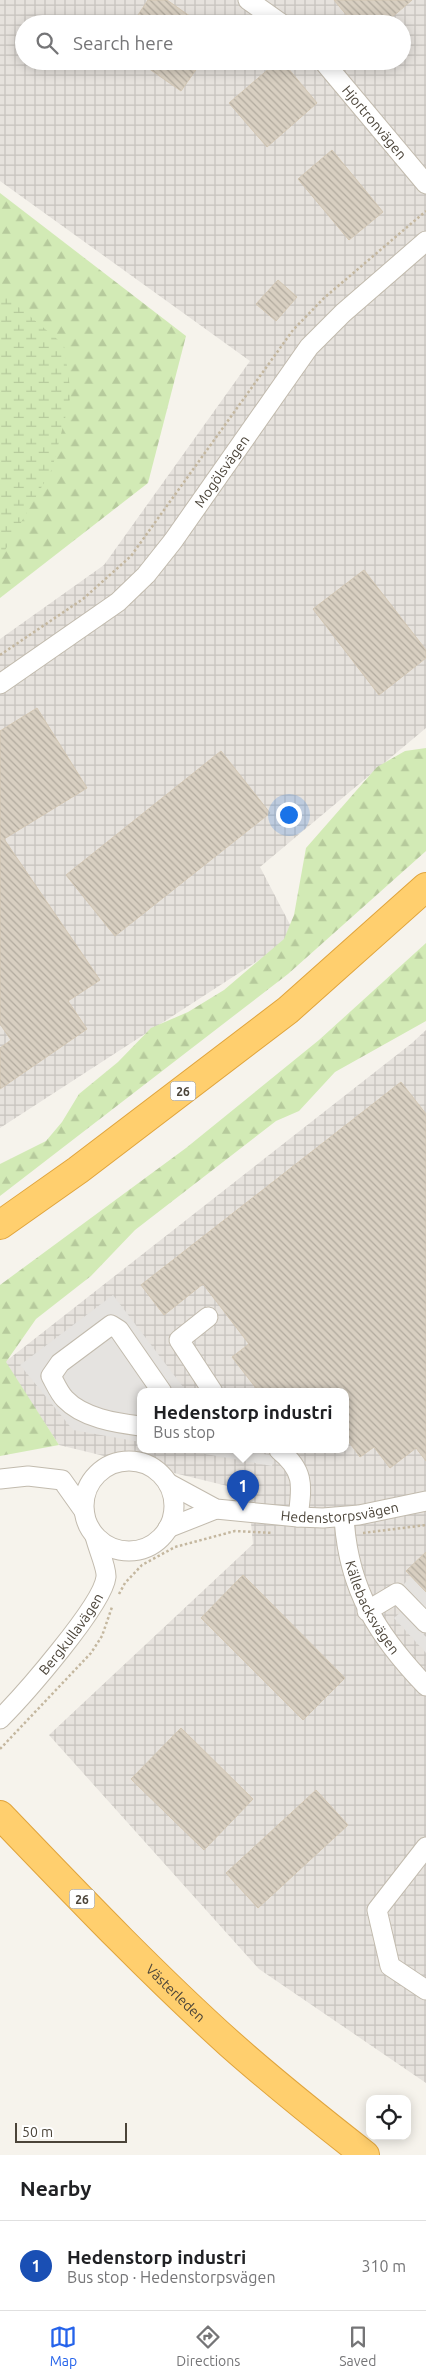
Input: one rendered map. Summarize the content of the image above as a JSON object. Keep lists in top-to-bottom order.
{
  "streets": {
    "highway": ["26", "Västerleden"],
    "street": [
      "Hjortronvägen",
      "Mogölsvägen",
      "Hedenstorpsvägen",
      "Källebacksvägen",
      "Bergkullavägen"
    ]
  },
  "crossings": [
    ["Hedenstorpsvägen", "Källebacksvägen"],
    ["Hedenstorpsvägen", "Bergkullavägen"]
  ],
  "scale_bar": "50 m",
  "page": {
    "search": "Search here",
    "popup": ["Hedenstorp industri", "Bus stop"],
    "pins": "1",
    "scale": "50 m",
    "heading": "Nearby",
    "list": [
      {
        "mark": "1",
        "name": "Hedenstorp industri",
        "note": "Bus stop · Hedenstorpsvägen",
        "value": "310 m"
      }
    ],
    "nav": ["Map", "Directions", "Saved"]
  }
}
